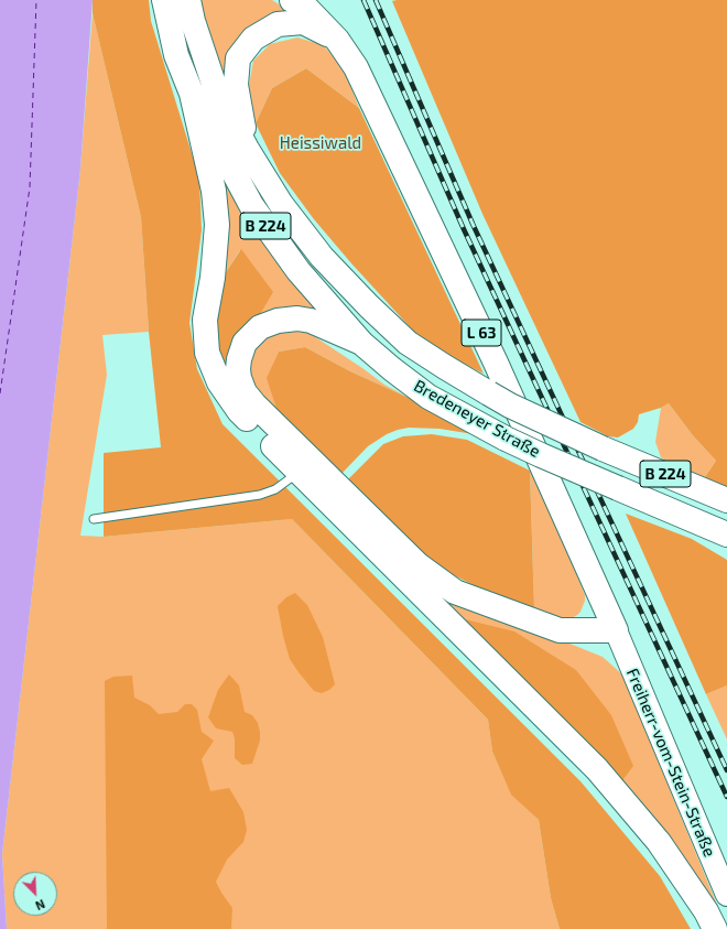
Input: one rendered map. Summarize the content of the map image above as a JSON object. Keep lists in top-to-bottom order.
{
  "streets": {
    "main road": [
      "B 224",
      "L 63",
      "Bredeneyer Straße",
      "Freiherr-vom-Stein-Straße"
    ]
  },
  "crossings": [
    ["L 63", "Freiherr-vom-Stein-Straße"]
  ],
  "parks": ["Heissiwald"],
  "north": "bottom right"
}
